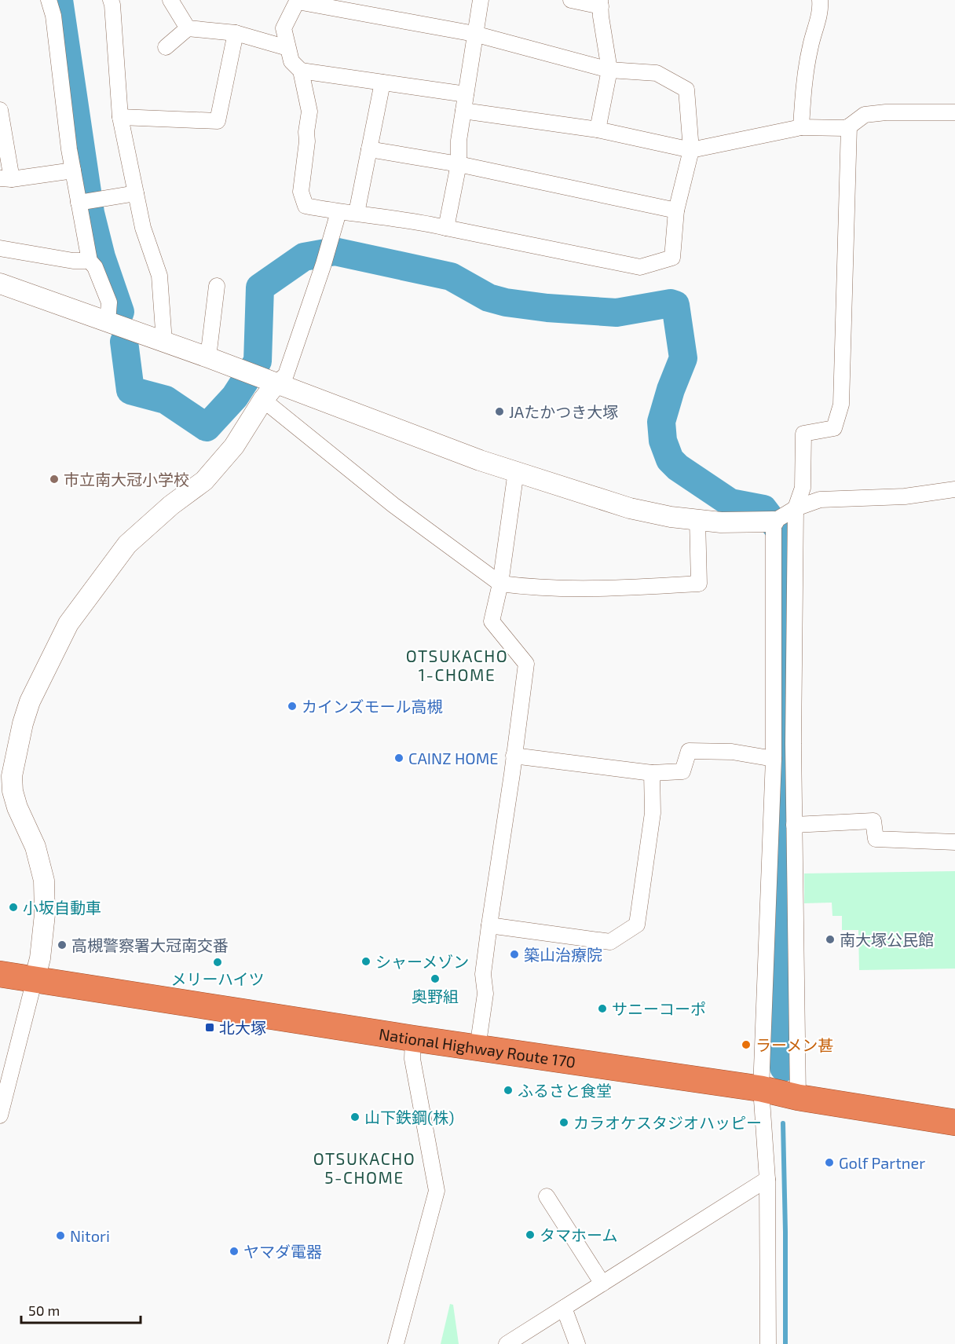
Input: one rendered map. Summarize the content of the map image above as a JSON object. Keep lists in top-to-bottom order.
{
  "streets": {
    "highway": ["National Highway Route 170"]
  },
  "districts": ["OTSUKACHO 1-CHOME", "OTSUKACHO 5-CHOME"],
  "places": {
    "other": [
      "JAたかつき大塚",
      "市立南大冠小学校",
      "カインズモール高槻",
      "CAINZ HOME",
      "小坂自動車",
      "南大塚公民館",
      "高槻警察署大冠南交番",
      "築山治療院",
      "シャーメゾン",
      "メリーハイツ",
      "奥野組",
      "サニーコーポ",
      "ラーメン甚",
      "ふるさと食堂",
      "山下鉄鋼(株)",
      "カラオケスタジオハッピー",
      "Golf Partner",
      "タマホーム",
      "Nitori",
      "ヤマダ電器"
    ],
    "transit": ["北大塚"]
  },
  "scale_bar": "50 m"
}
